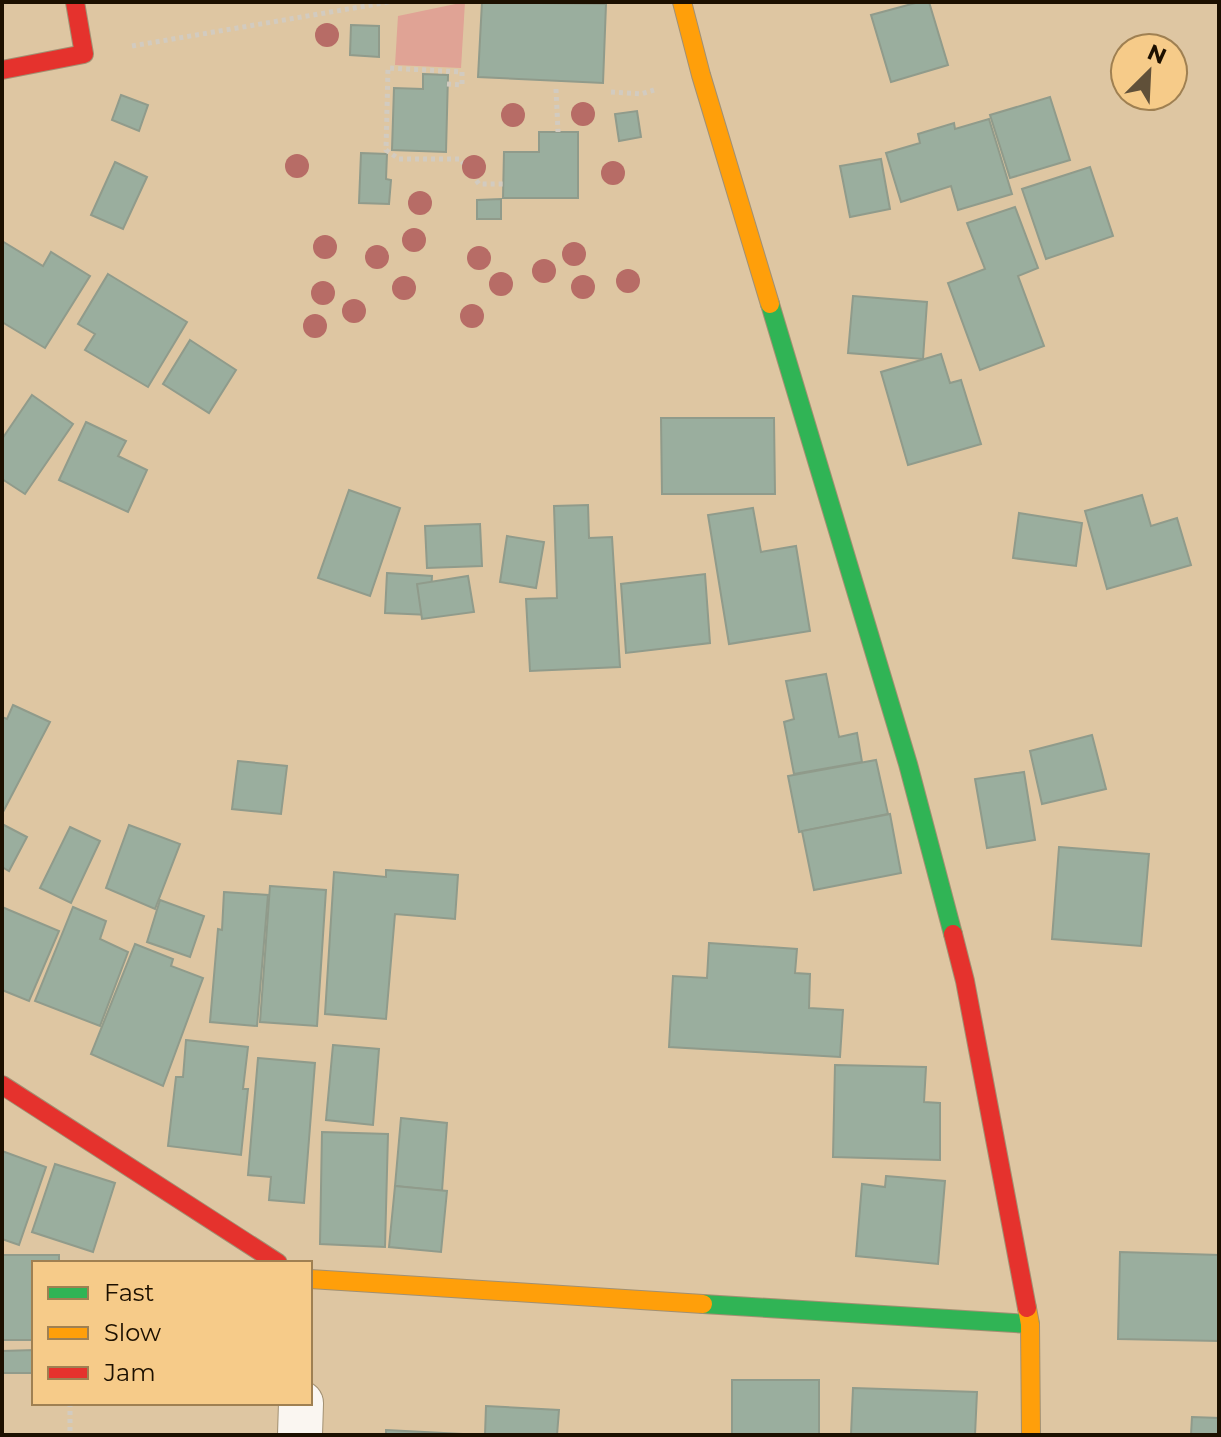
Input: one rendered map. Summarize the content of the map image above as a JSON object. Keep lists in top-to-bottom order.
{
  "legend": ["Fast", "Slow", "Jam"],
  "north": "top right"
}
